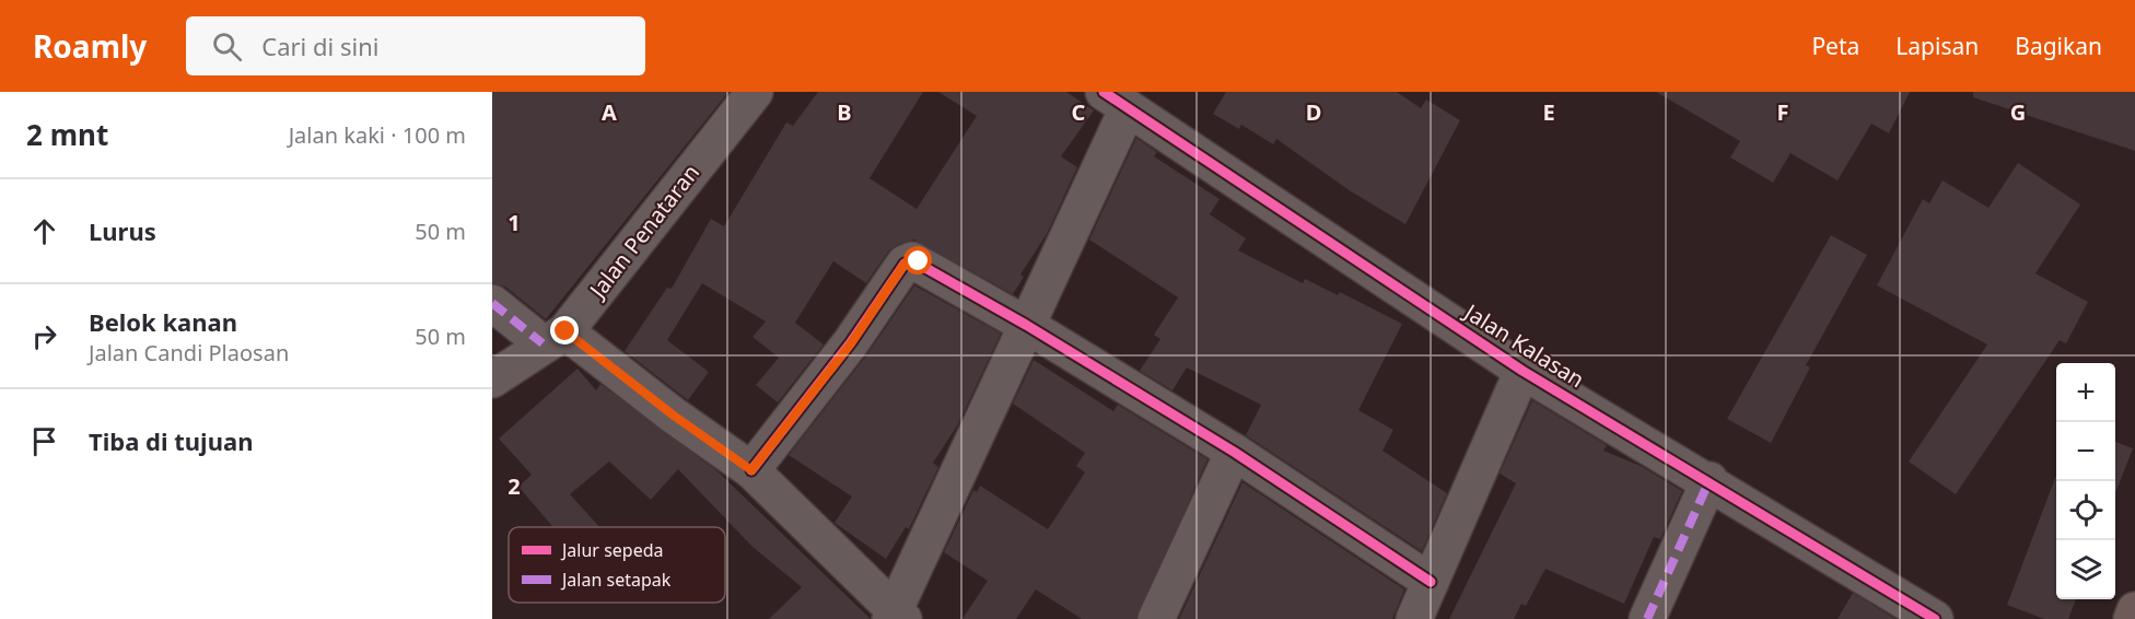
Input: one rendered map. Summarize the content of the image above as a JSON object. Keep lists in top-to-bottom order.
{
  "streets": {
    "street": ["Jalan Penataran", "Jalan Kalasan"]
  },
  "legend": ["Jalur sepeda", "Jalan setapak"],
  "page": {
    "header": "Roamly",
    "search": "Cari di sini",
    "nav": ["Peta", "Lapisan", "Bagikan"],
    "heading": ["2 mnt", "Jalan kaki · 100 m"],
    "list": [
      ["Lurus", "50 m"],
      ["Belok kanan", "Jalan Candi Plaosan", "50 m"],
      "Tiba di tujuan"
    ],
    "map_buttons": ["+", "−"]
  },
  "grid": {
    "columns": [
      "A",
      "B",
      "C",
      "D",
      "E",
      "F",
      "G"
    ],
    "rows": ["1", "2"]
  }
}
